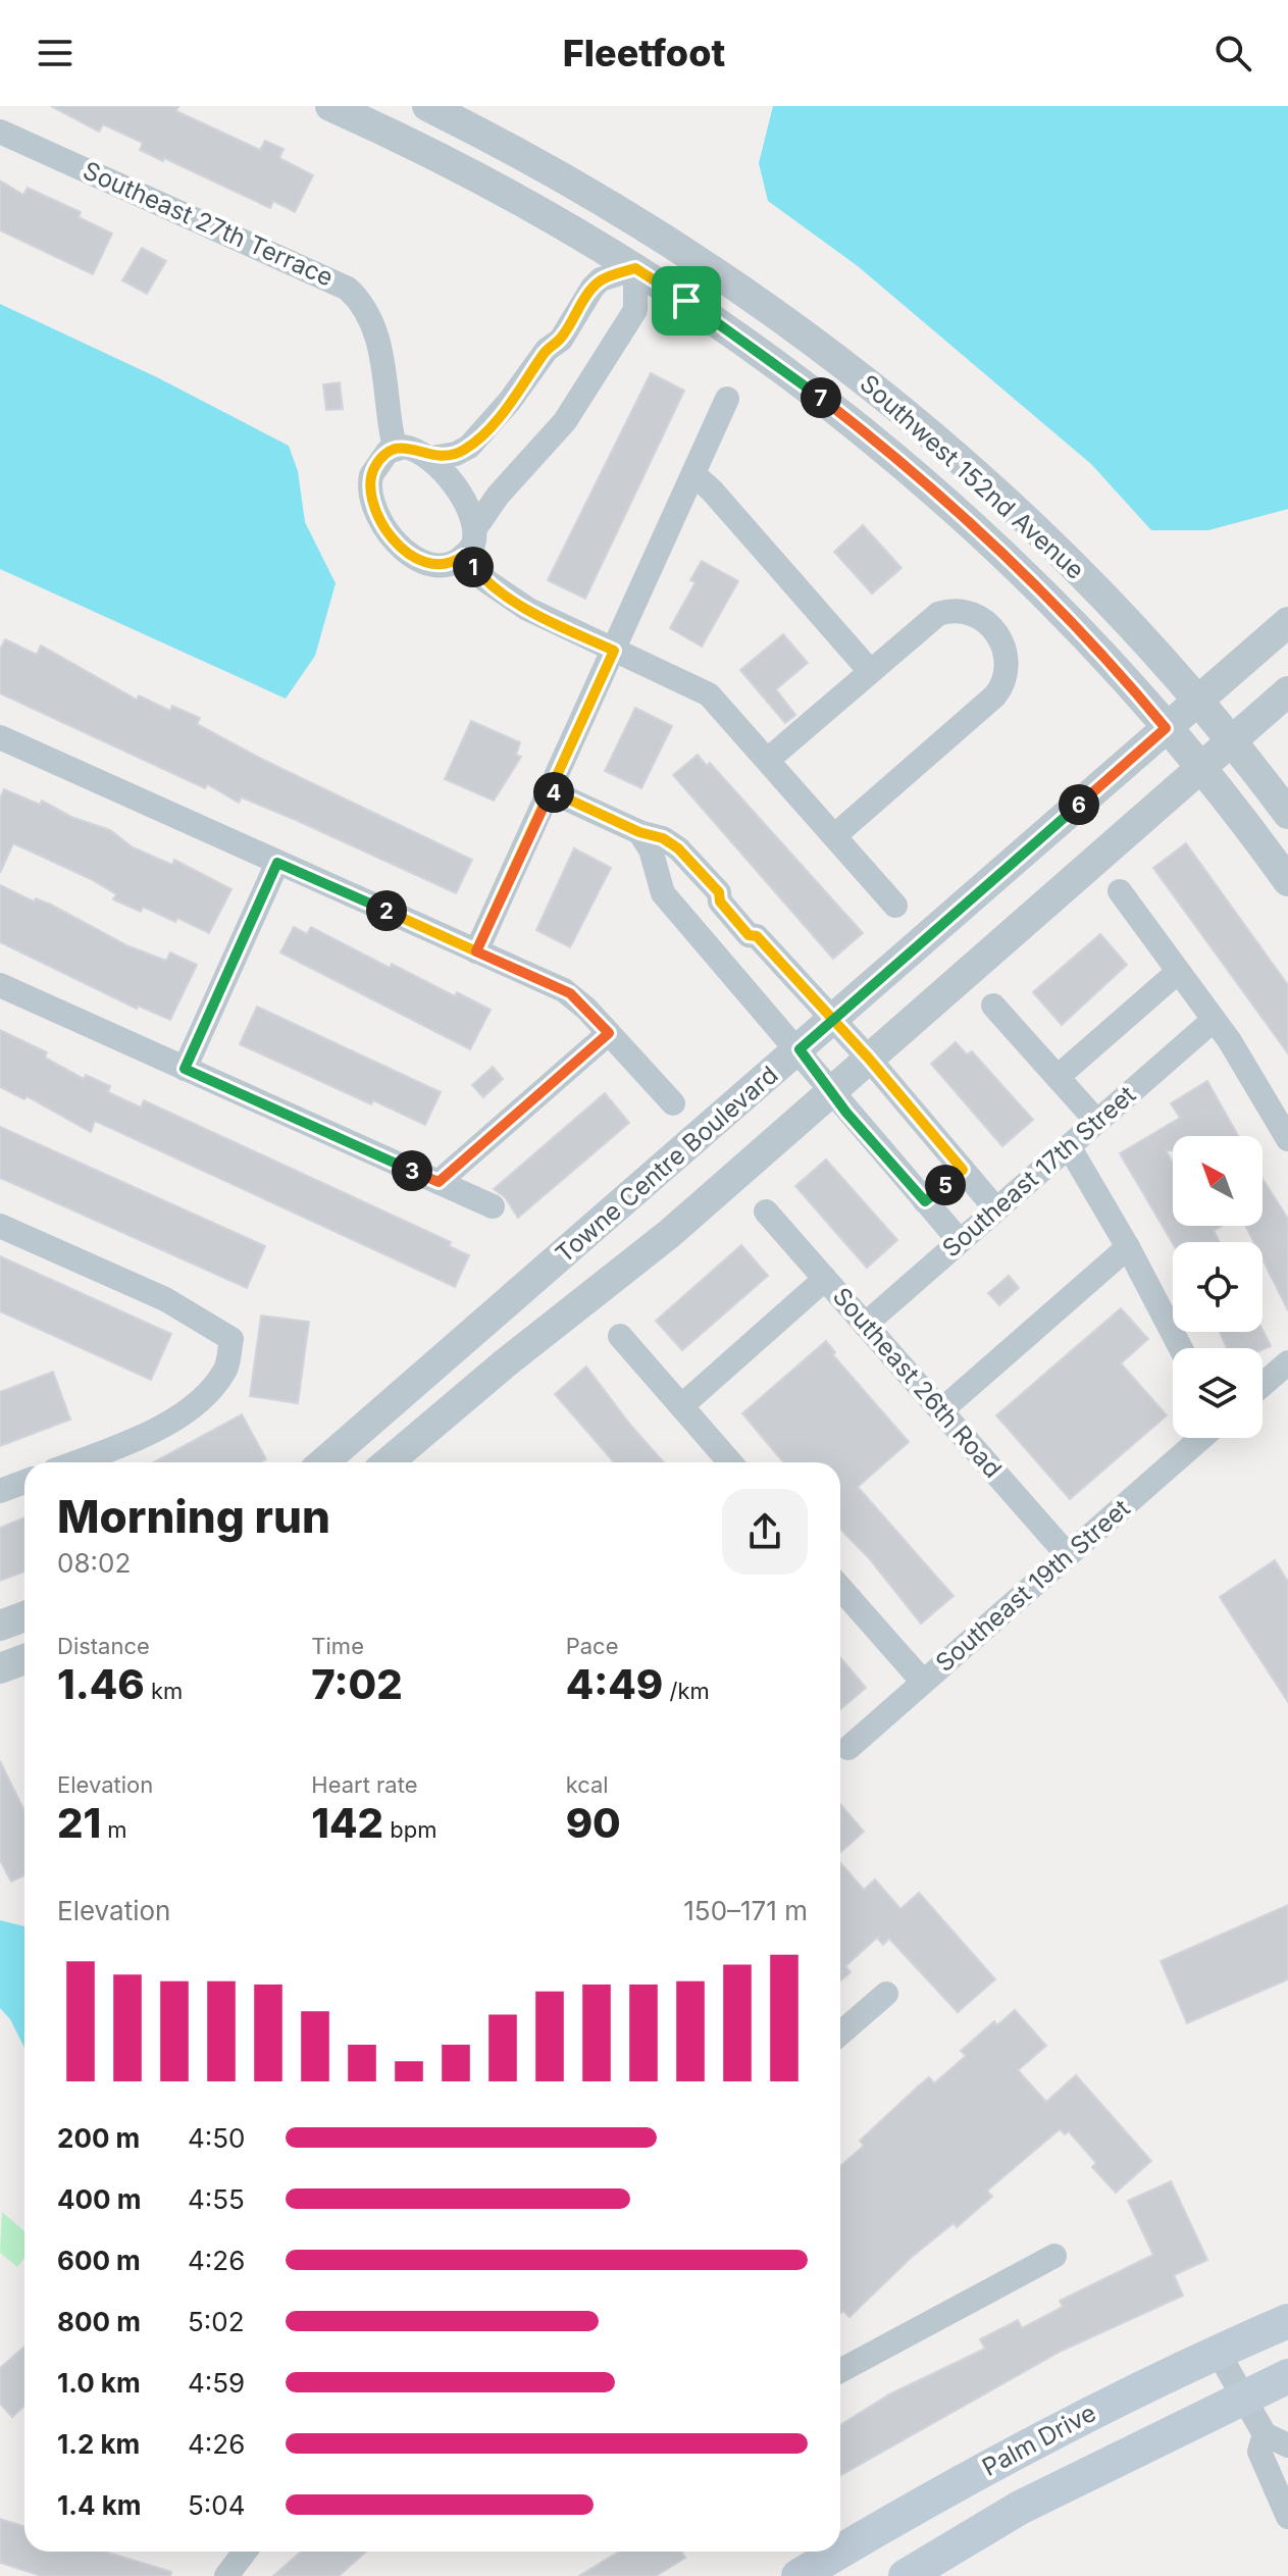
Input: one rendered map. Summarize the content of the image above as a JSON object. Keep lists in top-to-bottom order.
{
  "streets": {
    "main road": ["Palm Drive"],
    "street": [
      "Southeast 27th Terrace",
      "Southwest 152nd Avenue",
      "Towne Centre Boulevard",
      "Southeast 17th Street",
      "Southeast 26th Road",
      "Southeast 19th Street"
    ]
  },
  "crossings": [
    ["Southwest 152nd Avenue", "Towne Centre Boulevard"],
    ["Southeast 17th Street", "Southeast 26th Road"],
    ["Southeast 26th Road", "Southeast 19th Street"]
  ],
  "north": "top left",
  "page": {
    "header": "Fleetfoot",
    "pins": [
      "7",
      "1",
      "4",
      "6",
      "2",
      "3",
      "5"
    ],
    "heading": ["Morning run", "08:02"],
    "stats": [
      ["Distance", "1.46 km"],
      ["Time", "7:02"],
      ["Pace", "4:49 /km"],
      ["Elevation", "21 m"],
      ["Heart rate", "142 bpm"],
      ["kcal", "90"]
    ],
    "chart": ["Elevation", "150–171 m"],
    "list": [
      {
        "name": "200 m",
        "note": "4:50"
      },
      {
        "name": "400 m",
        "note": "4:55"
      },
      {
        "name": "600 m",
        "note": "4:26"
      },
      {
        "name": "800 m",
        "note": "5:02"
      },
      {
        "name": "1.0 km",
        "note": "4:59"
      },
      {
        "name": "1.2 km",
        "note": "4:26"
      },
      {
        "name": "1.4 km",
        "note": "5:04"
      }
    ]
  }
}
